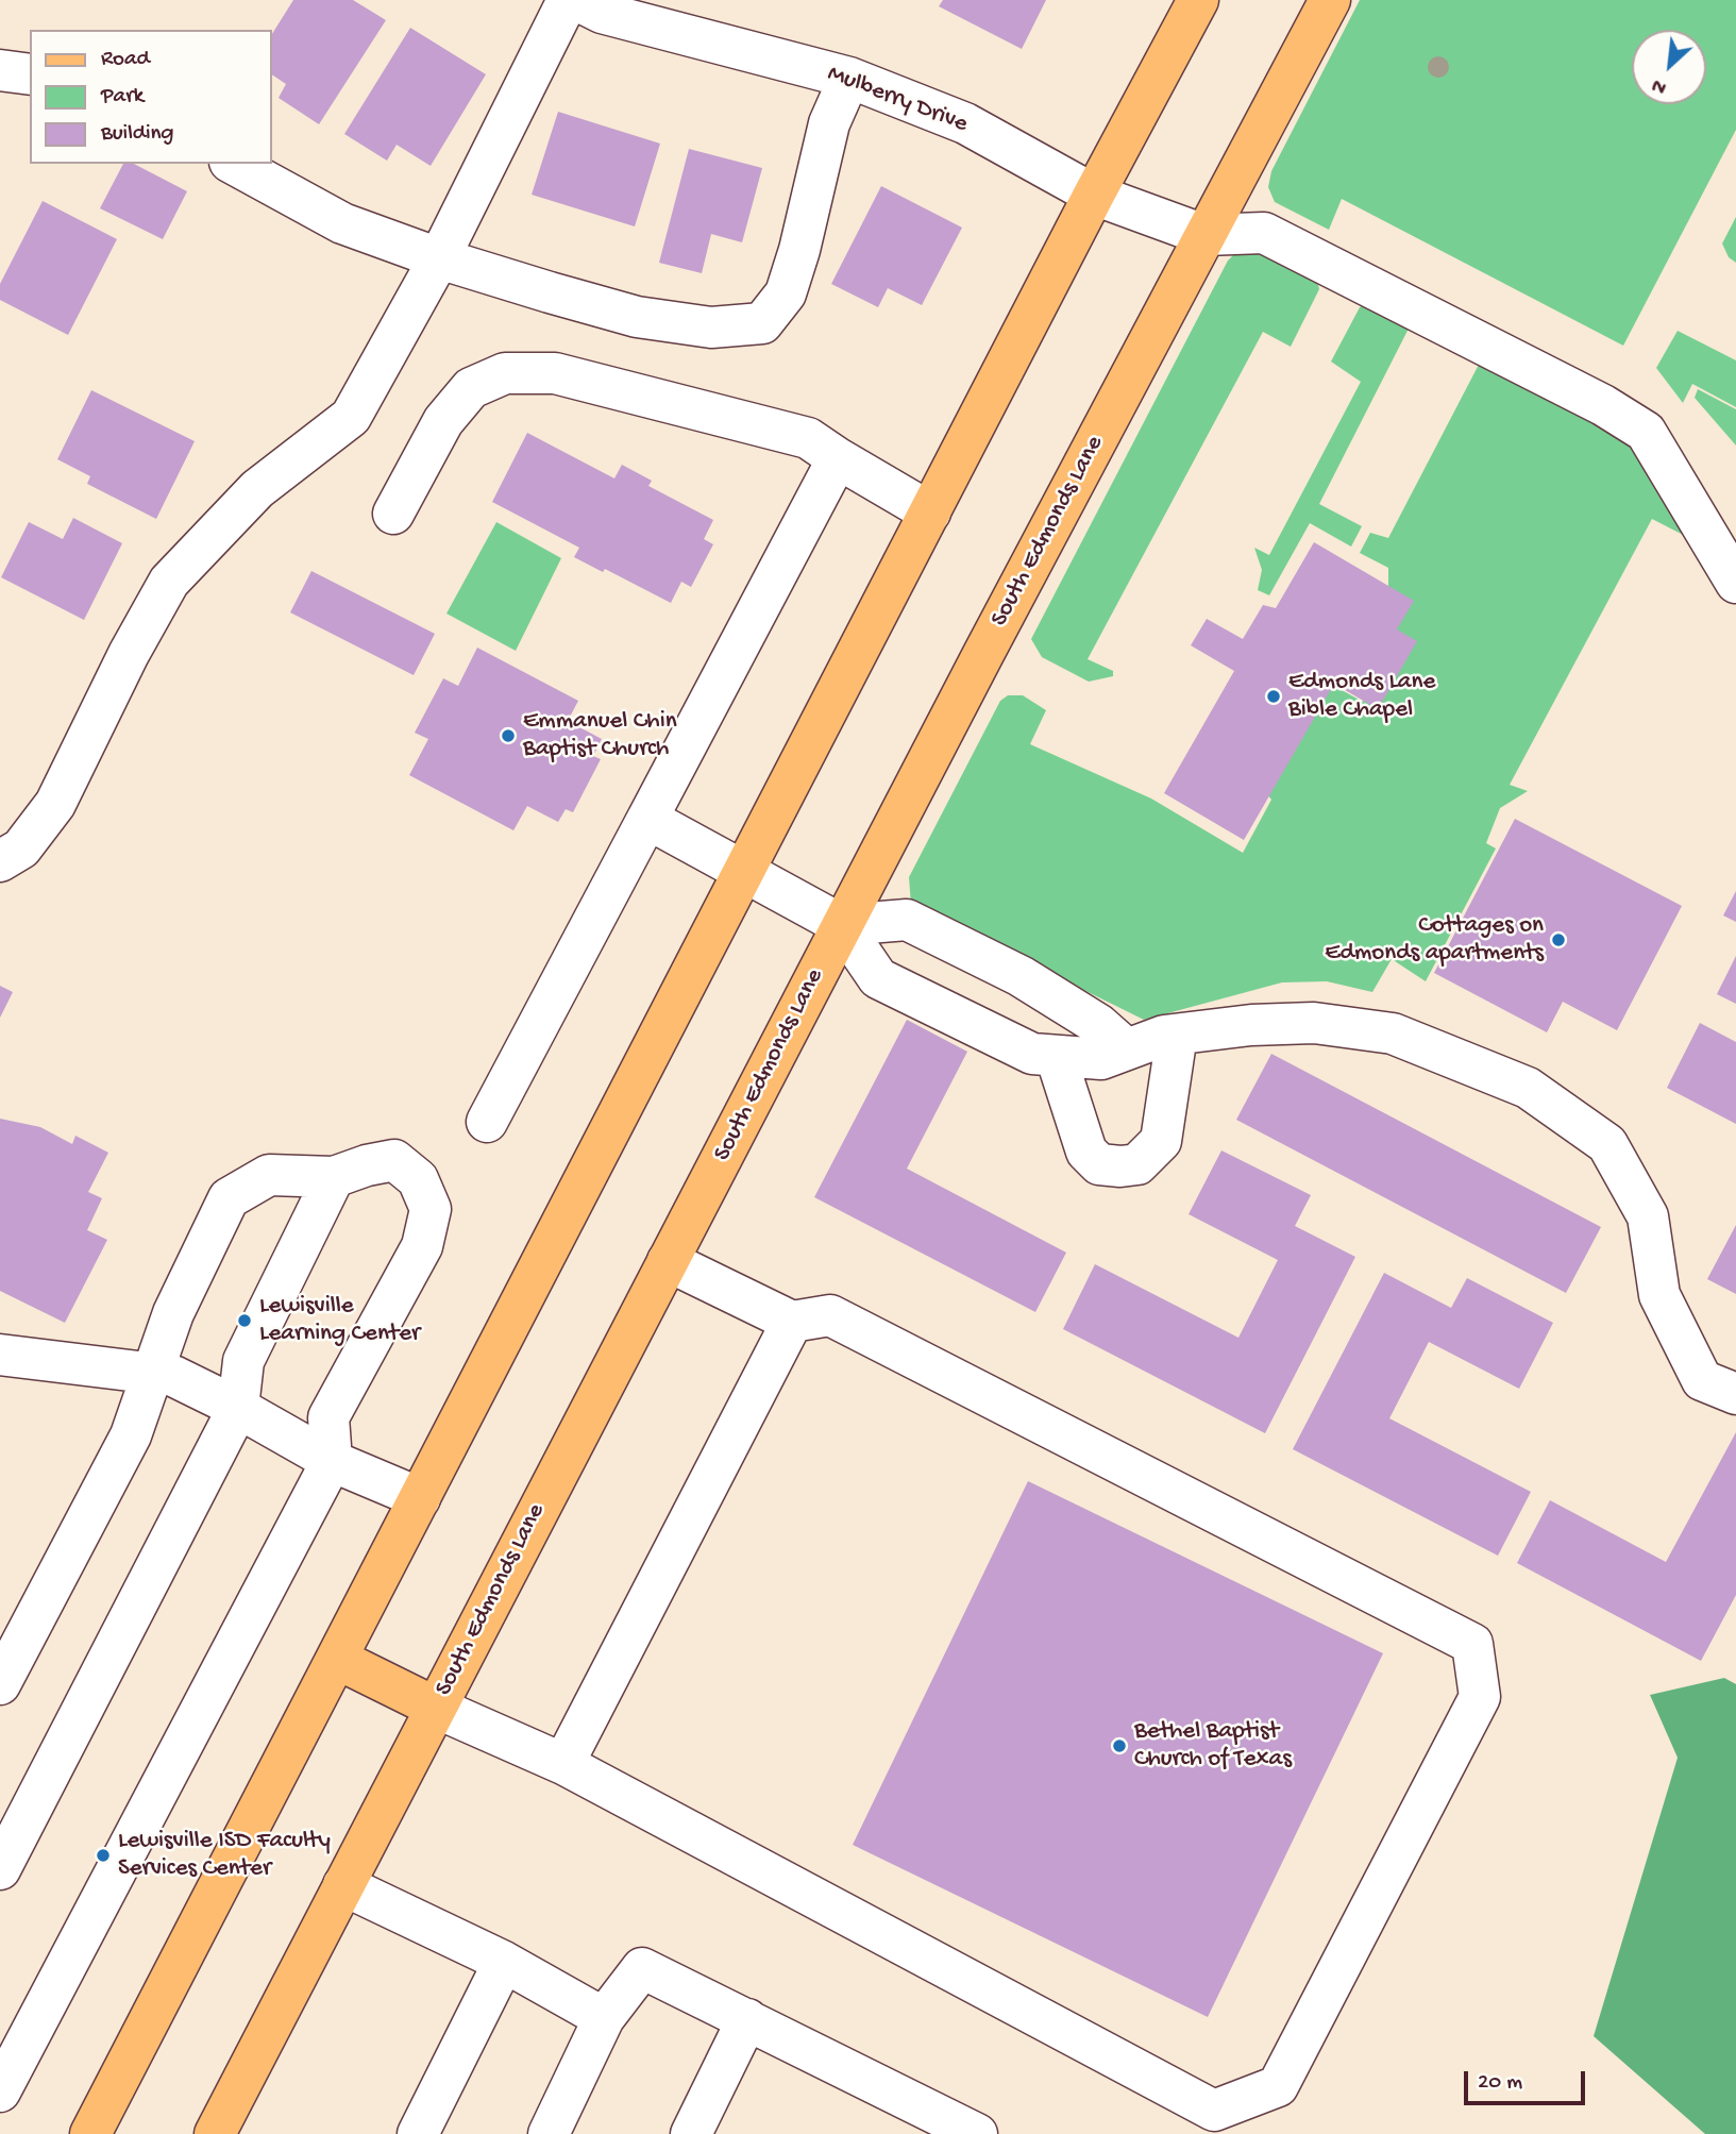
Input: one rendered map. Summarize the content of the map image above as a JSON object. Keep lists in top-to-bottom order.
{
  "streets": {
    "main road": ["South Edmonds Lane"],
    "street": ["Mulberry Drive"]
  },
  "crossings": [
    ["Mulberry Drive", "South Edmonds Lane"]
  ],
  "places": [
    "Edmonds Lane Bible Chapel",
    "Emmanuel Chin Baptist Church",
    "Cottages on Edmonds apartments",
    "Lewisville Learning Center",
    "Bethel Baptist Church of Texas",
    "Lewisville ISD Faculty Services Center"
  ],
  "legend": ["Road", "Park", "Building"],
  "scale_bar": "20 m",
  "north": "bottom left"
}
